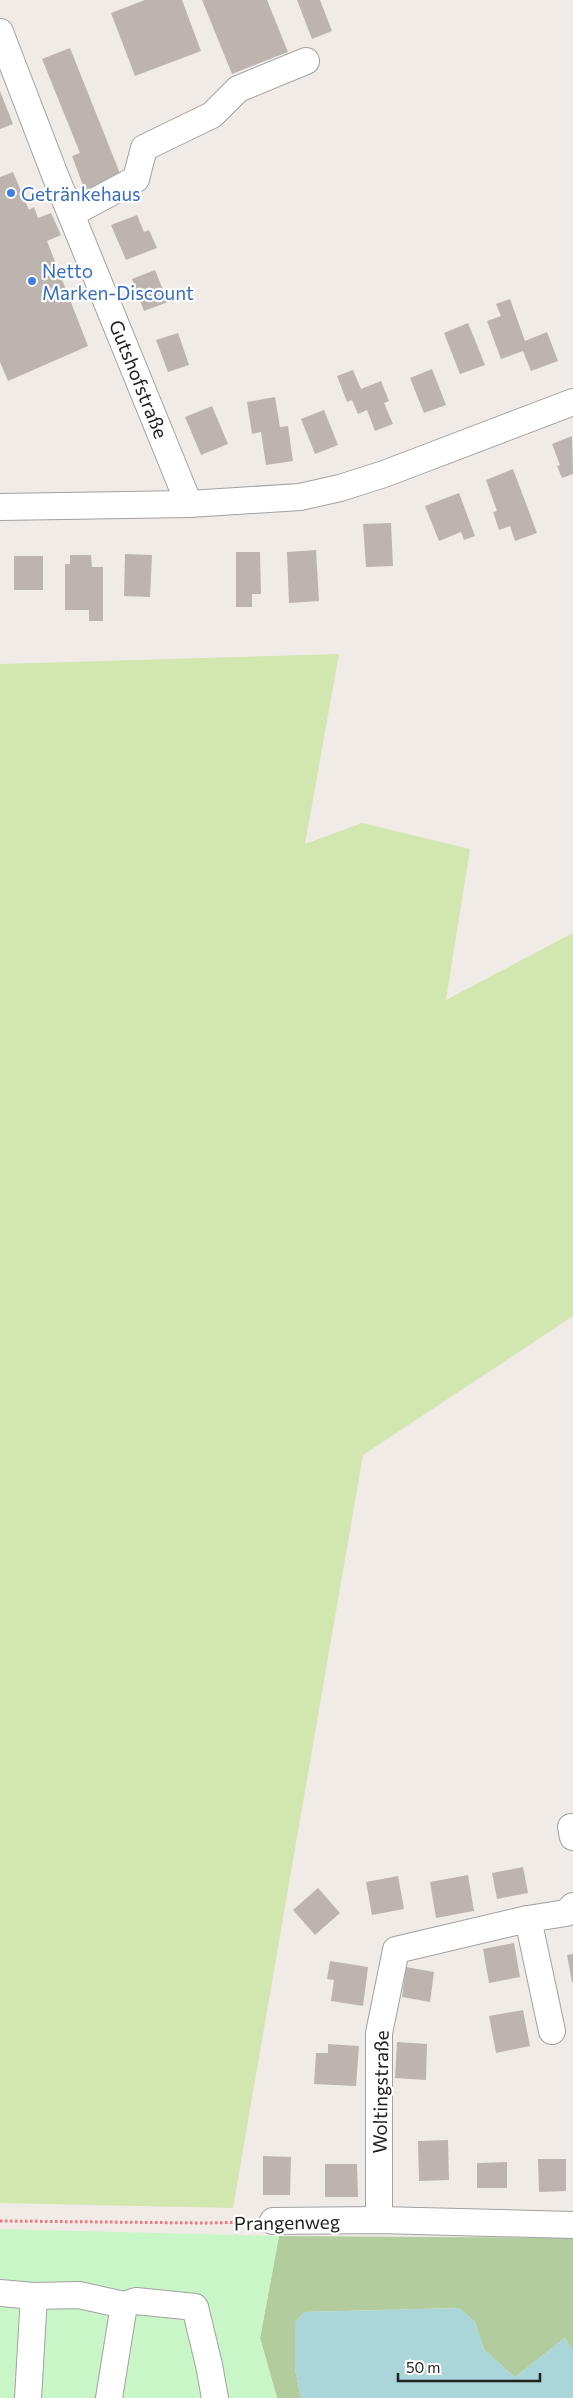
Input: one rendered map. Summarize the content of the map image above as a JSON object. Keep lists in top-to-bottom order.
{
  "streets": {
    "street": ["Gutshofstraße", "Woltingstraße", "Prangenweg"]
  },
  "crossings": [
    ["Woltingstraße", "Prangenweg"]
  ],
  "places": ["Getränkehaus", "Netto Marken-Discount"],
  "scale_bar": "50 m"
}
